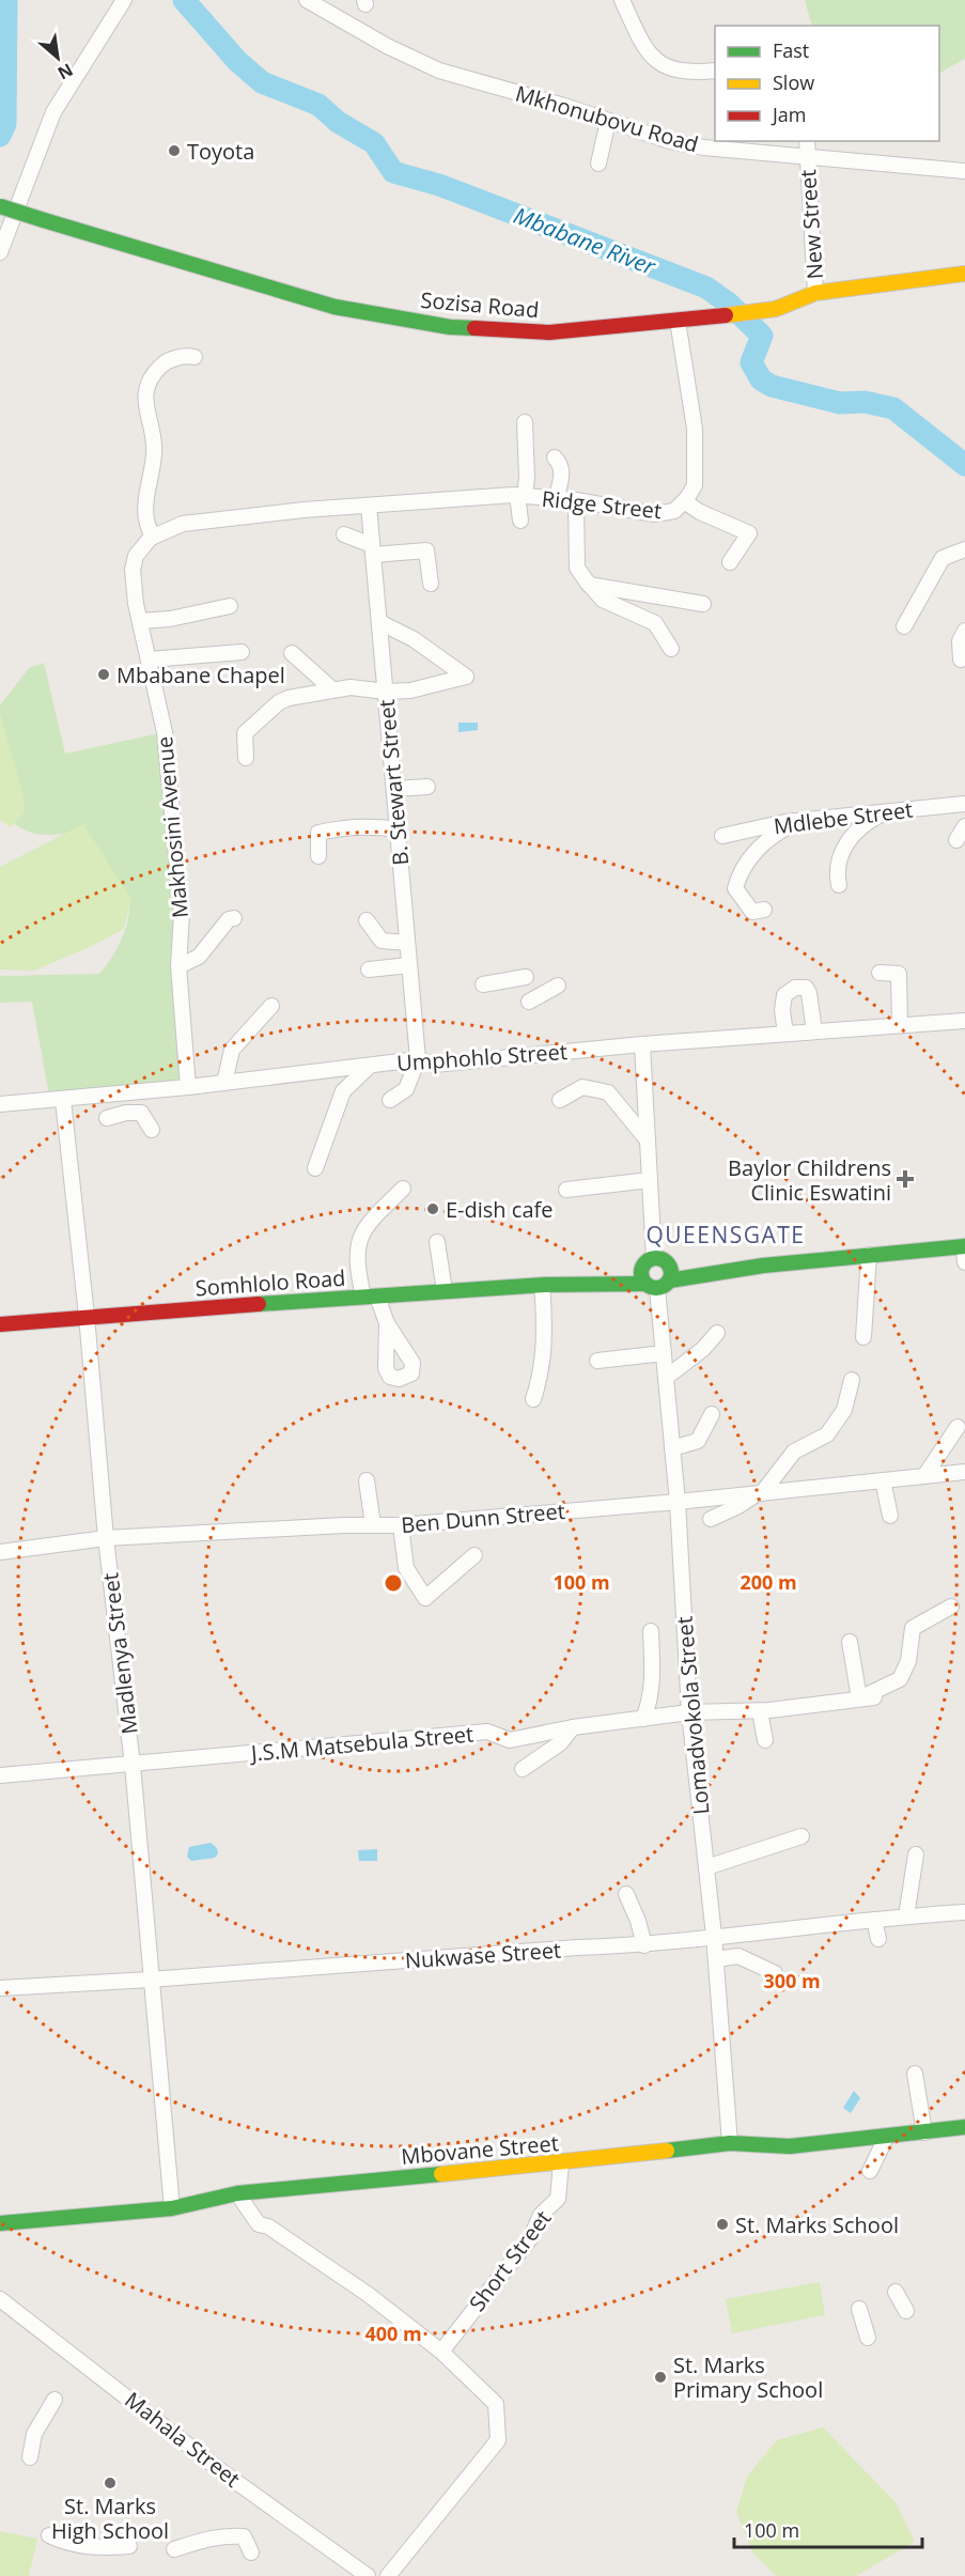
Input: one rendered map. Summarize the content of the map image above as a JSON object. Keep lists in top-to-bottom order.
{
  "streets": {
    "main road": ["Sozisa Road", "Somhlolo Road", "Mbovane Street"],
    "street": [
      "Mkhonubovu Road",
      "New Street",
      "Ridge Street",
      "B. Stewart Street",
      "Mdlebe Street",
      "Makhosini Avenue",
      "Umphohlo Street",
      "Ben Dunn Street",
      "Madlenya Street",
      "Lomadvokola Street",
      "J.S.M Matsebula Street",
      "Nukwase Street",
      "Short Street",
      "Mahala Street"
    ]
  },
  "crossings": [
    ["Mkhonubovu Road", "New Street"],
    ["New Street", "Sozisa Road"],
    ["Sozisa Road", "Ridge Street"],
    ["Ridge Street", "B. Stewart Street"],
    ["Ridge Street", "Makhosini Avenue"],
    ["B. Stewart Street", "Umphohlo Street"],
    ["Makhosini Avenue", "Umphohlo Street"],
    ["Umphohlo Street", "Madlenya Street"],
    ["Somhlolo Road", "Madlenya Street"],
    ["Somhlolo Road", "Lomadvokola Street"],
    ["Ben Dunn Street", "Madlenya Street"],
    ["Ben Dunn Street", "Lomadvokola Street"],
    ["Madlenya Street", "J.S.M Matsebula Street"],
    ["Madlenya Street", "Nukwase Street"],
    ["Madlenya Street", "Mbovane Street"],
    ["Lomadvokola Street", "J.S.M Matsebula Street"],
    ["Lomadvokola Street", "Nukwase Street"],
    ["Lomadvokola Street", "Mbovane Street"],
    ["Mbovane Street", "Short Street"]
  ],
  "districts": ["QUEENSGATE"],
  "water": ["Mbabane River"],
  "places": {
    "other": [
      "Toyota",
      "Mbabane Chapel",
      "E-dish cafe",
      "St. Marks School",
      "St. Marks Primary School",
      "St. Marks High School"
    ],
    "health": ["Baylor Childrens Clinic Eswatini"]
  },
  "legend": ["Fast", "Slow", "Jam"],
  "scale_bar": "100 m",
  "north": "bottom right",
  "rings": [
    "100 m",
    "200 m",
    "300 m",
    "400 m"
  ]
}
